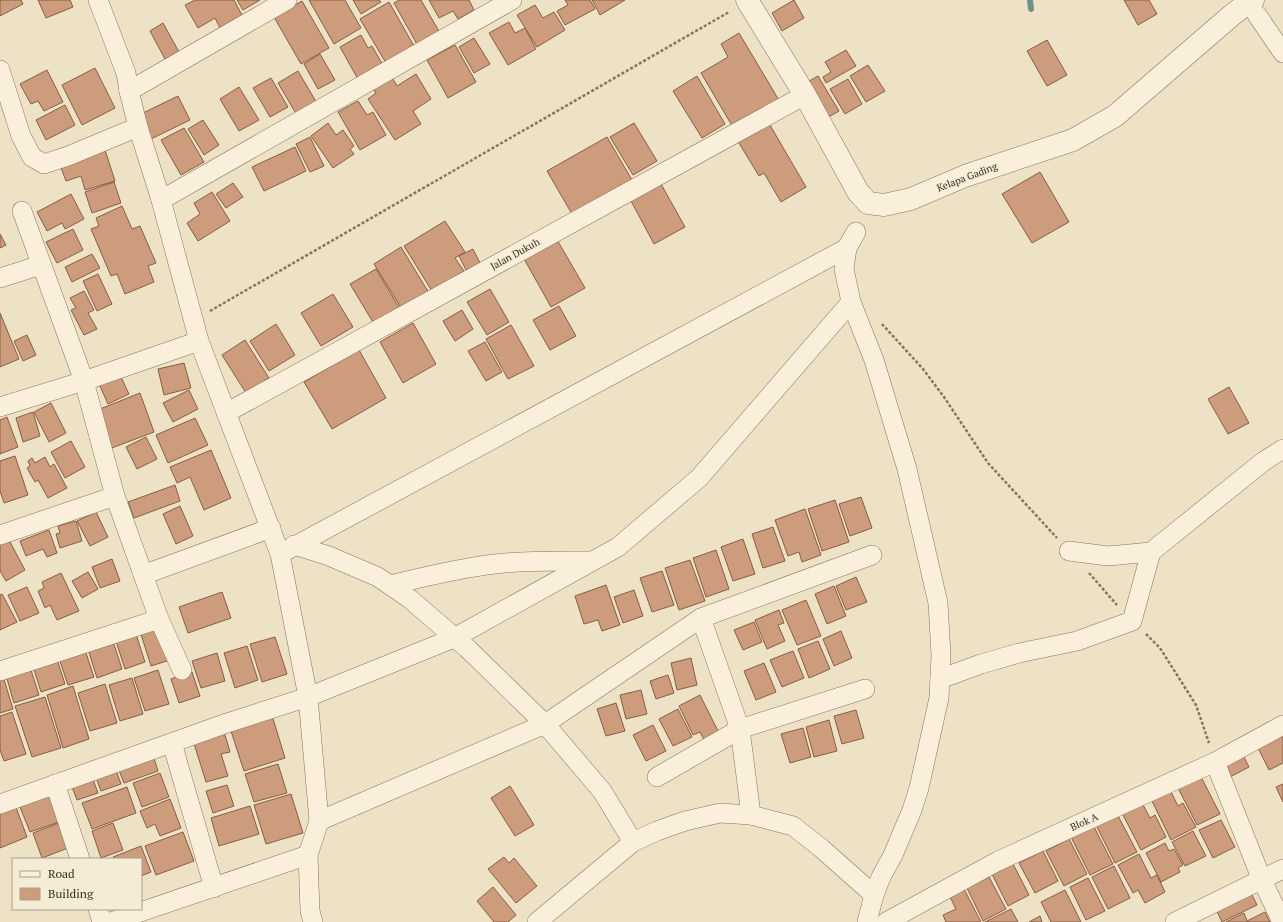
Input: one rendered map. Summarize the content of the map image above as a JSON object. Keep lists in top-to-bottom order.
{
  "streets": {
    "street": ["Kelapa Gading", "Jalan Dukuh", "Blok A"]
  },
  "crossings": [
    ["Kelapa Gading", "Jalan Dukuh"]
  ],
  "legend": ["Road", "Building"]
}
